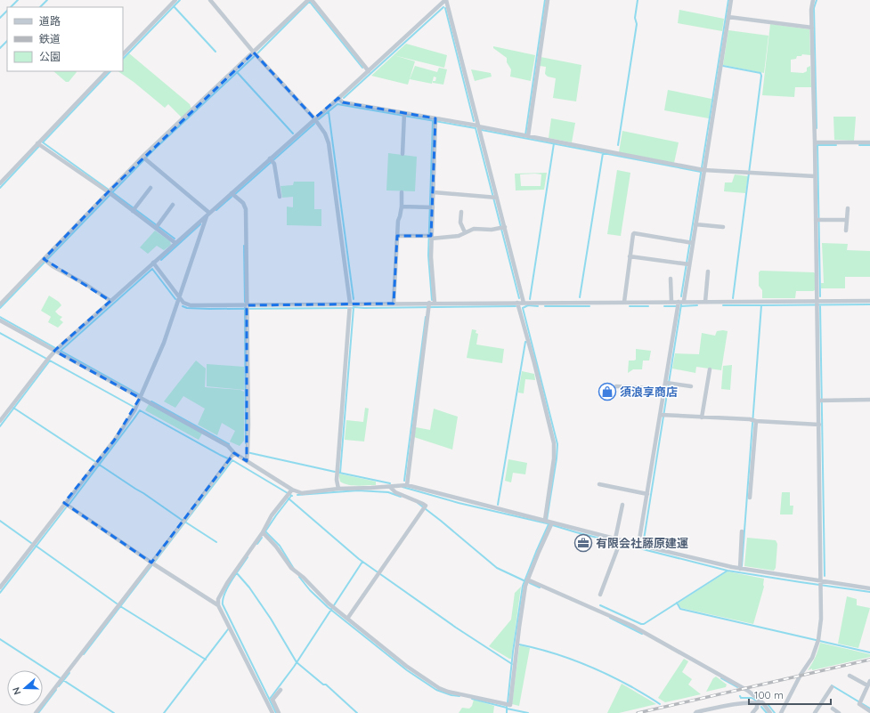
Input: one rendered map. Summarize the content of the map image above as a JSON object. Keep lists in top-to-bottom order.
{
  "places": {
    "shop": ["須浪享商店"],
    "office": ["有限会社藤原建運"]
  },
  "legend": ["道路", "鉄道", "公園"],
  "scale_bar": "100 m",
  "north": "left"
}
